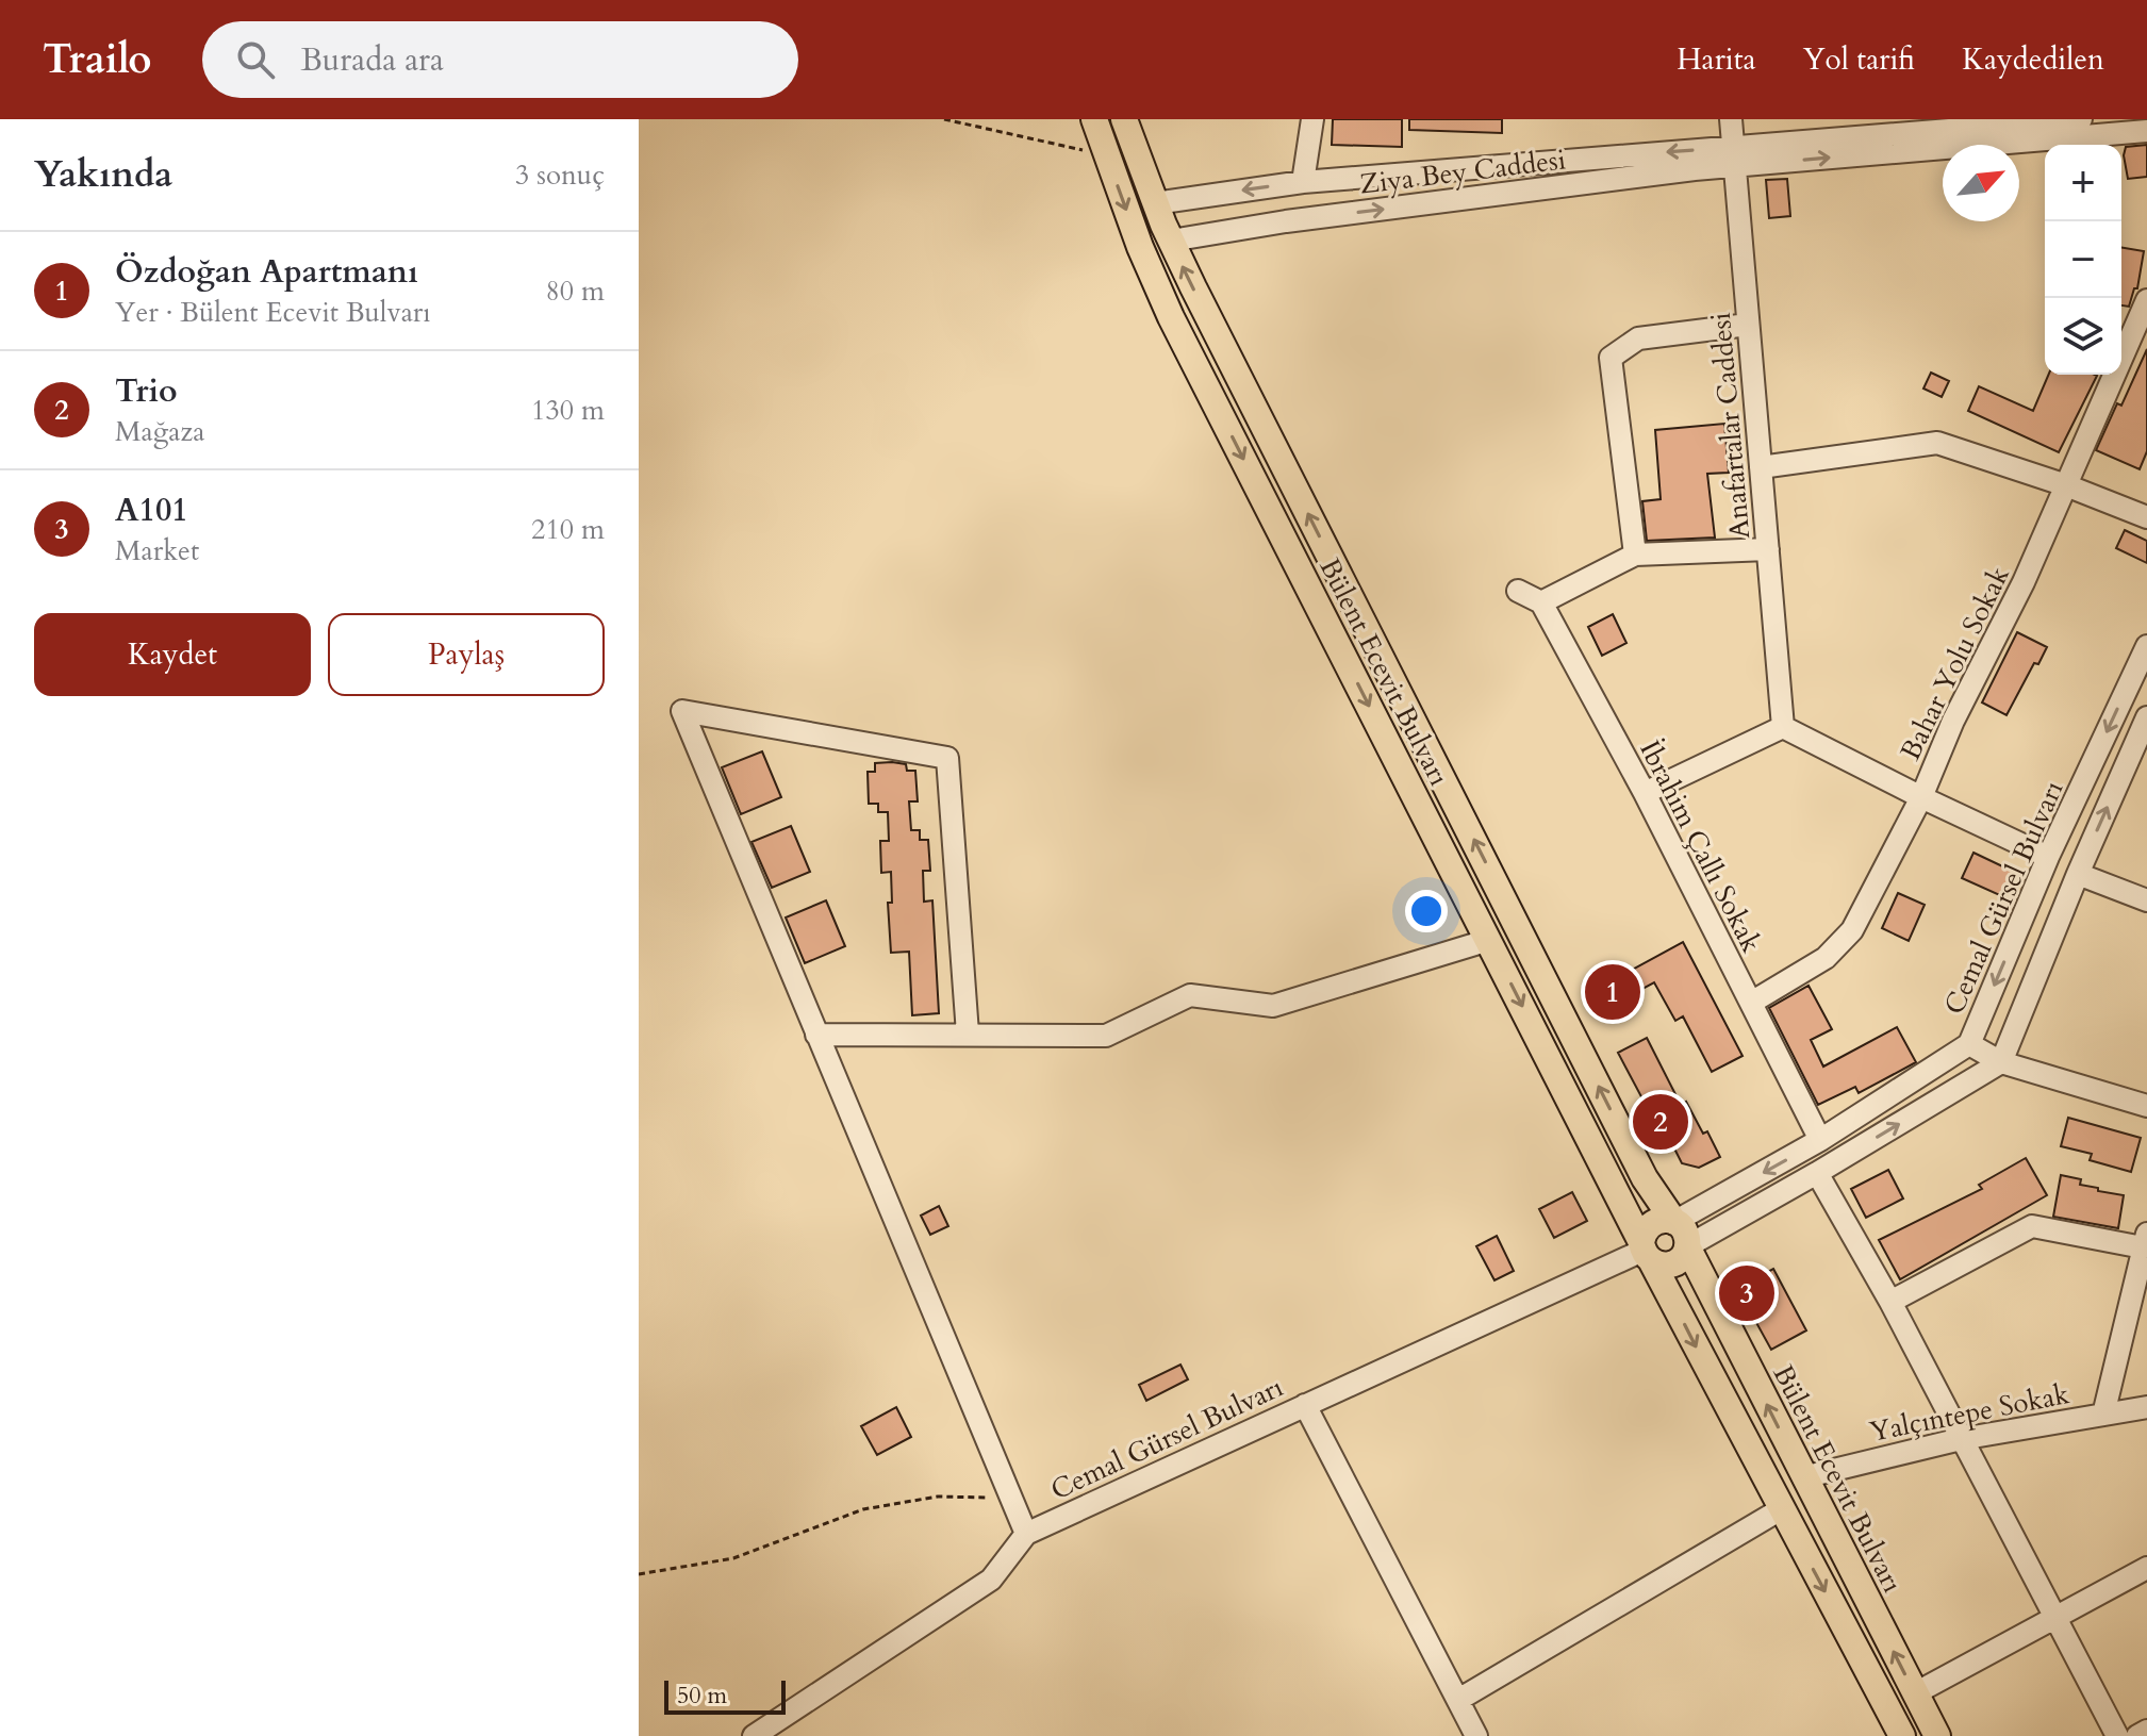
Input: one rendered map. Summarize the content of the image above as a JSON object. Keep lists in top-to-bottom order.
{
  "streets": {
    "main road": ["Bülent Ecevit Bulvarı"],
    "street": [
      "Ziya Bey Caddesi",
      "Anafartalar Caddesi",
      "Bahar Yolu Sokak",
      "İbrahim Çallı Sokak",
      "Cemal Gürsel Bulvarı",
      "Yalçıntepe Sokak"
    ]
  },
  "crossings": [
    ["Ziya Bey Caddesi", "Anafartalar Caddesi"],
    ["Bahar Yolu Sokak", "İbrahim Çallı Sokak"],
    ["Bülent Ecevit Bulvarı", "Cemal Gürsel Bulvarı"],
    ["Bülent Ecevit Bulvarı", "Yalçıntepe Sokak"],
    ["İbrahim Çallı Sokak", "Cemal Gürsel Bulvarı"]
  ],
  "scale_bar": "50 m",
  "north": "top right",
  "page": {
    "header": "Trailo",
    "search": "Burada ara",
    "nav": ["Harita", "Yol tarifi", "Kaydedilen"],
    "heading": ["Yakında", "3 sonuç"],
    "map_buttons": ["+", "−"],
    "list": [
      {
        "mark": "1",
        "name": "Özdoğan Apartmanı",
        "note": "Yer · Bülent Ecevit Bulvarı",
        "value": "80 m"
      },
      {
        "mark": "2",
        "name": "Trio",
        "note": "Mağaza",
        "value": "130 m"
      },
      {
        "mark": "3",
        "name": "A101",
        "note": "Market",
        "value": "210 m"
      }
    ],
    "buttons": ["Kaydet", "Paylaş"],
    "pins": ["1", "2", "3"],
    "scale": "50 m"
  }
}
